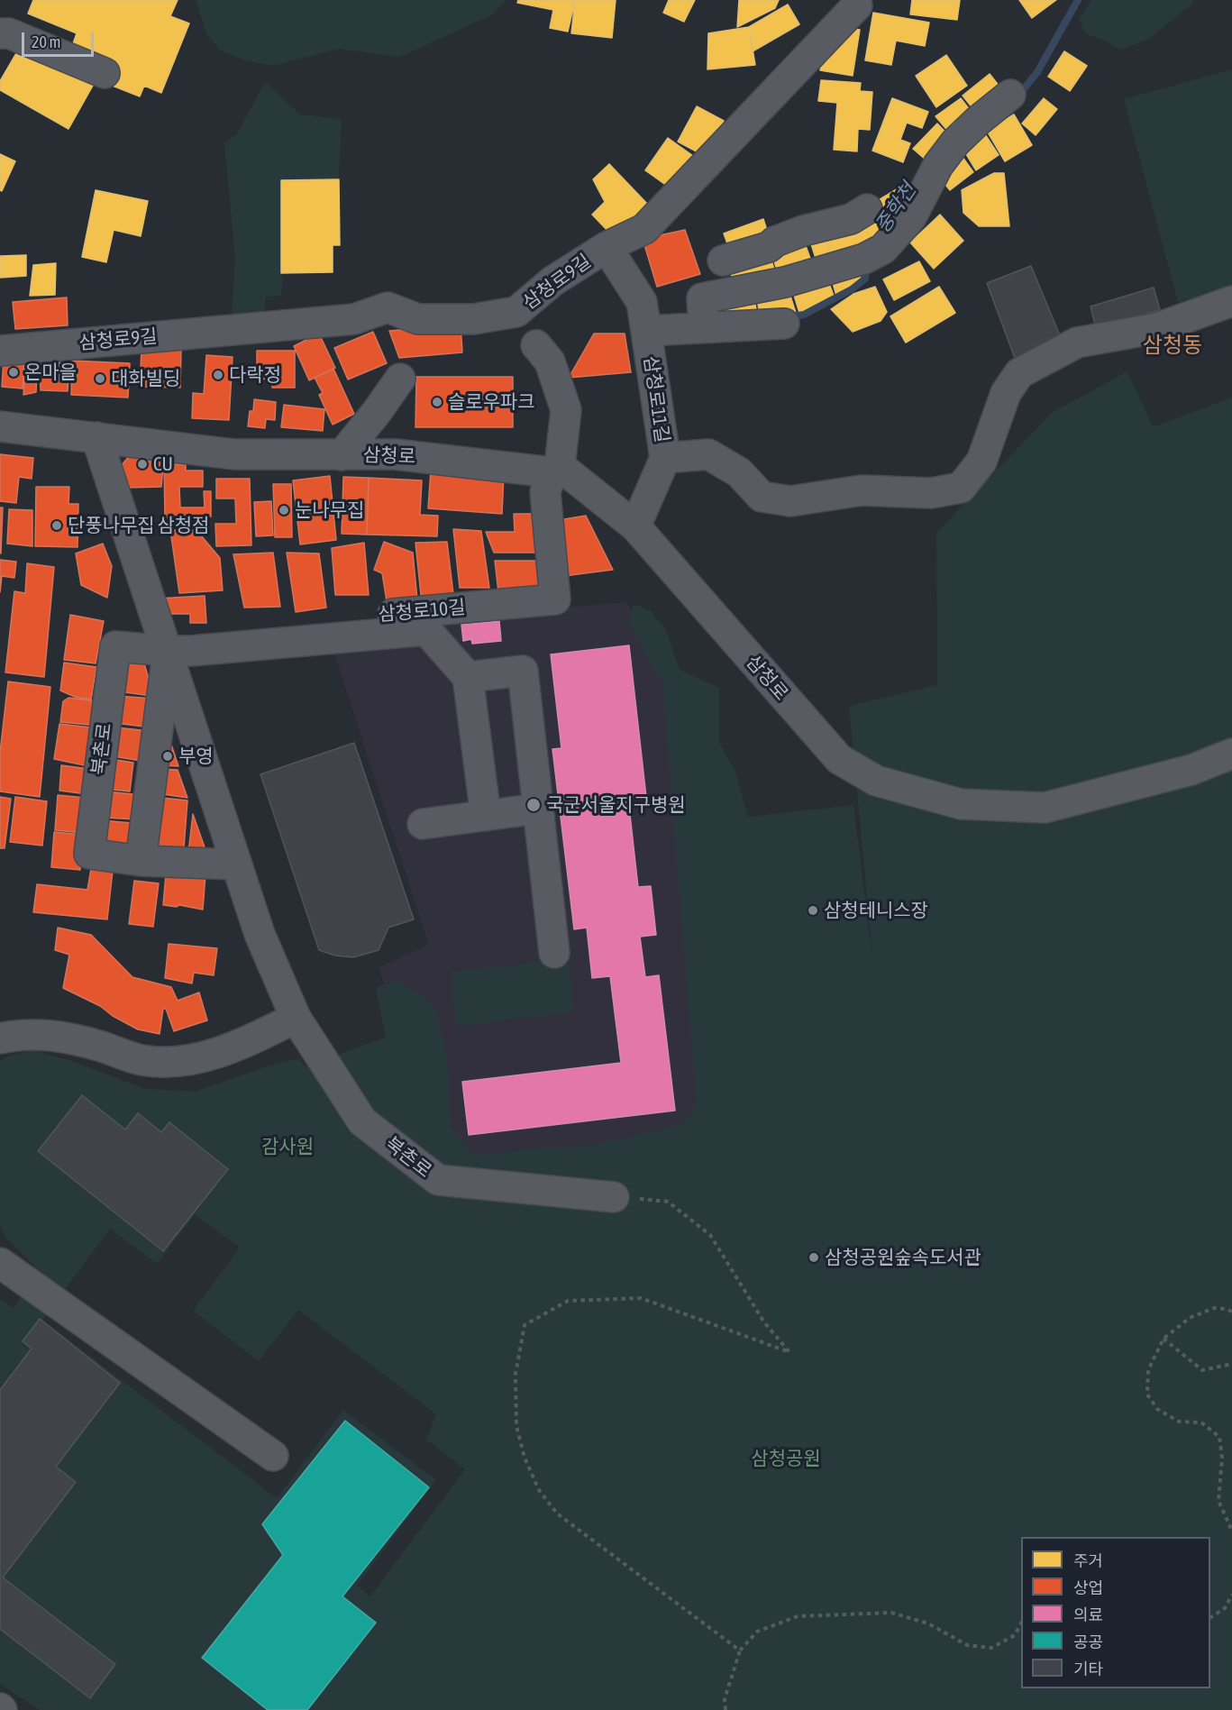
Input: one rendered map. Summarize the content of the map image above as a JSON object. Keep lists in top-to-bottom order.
{
  "streets": {
    "street": [
      "삼청로9길",
      "삼청로11길",
      "삼청로",
      "삼청로10길",
      "북촌로"
    ]
  },
  "crossings": [
    ["삼청로9길", "삼청로11길"],
    ["삼청로11길", "삼청로"],
    ["삼청로", "삼청로10길"],
    ["삼청로", "북촌로"],
    ["삼청로10길", "북촌로"]
  ],
  "districts": ["삼청동"],
  "water": ["중학천"],
  "parks": ["감사원", "삼청공원"],
  "places": [
    "온마을",
    "다락정",
    "대화빌딩",
    "슬로우파크",
    "CU",
    "눈나무집",
    "단풍나무집 삼청점",
    "부영",
    "국군서울지구병원",
    "삼청테니스장",
    "삼청공원숲속도서관"
  ],
  "legend": [
    "주거",
    "상업",
    "의료",
    "공공",
    "기타"
  ],
  "scale_bar": "20 m"
}
